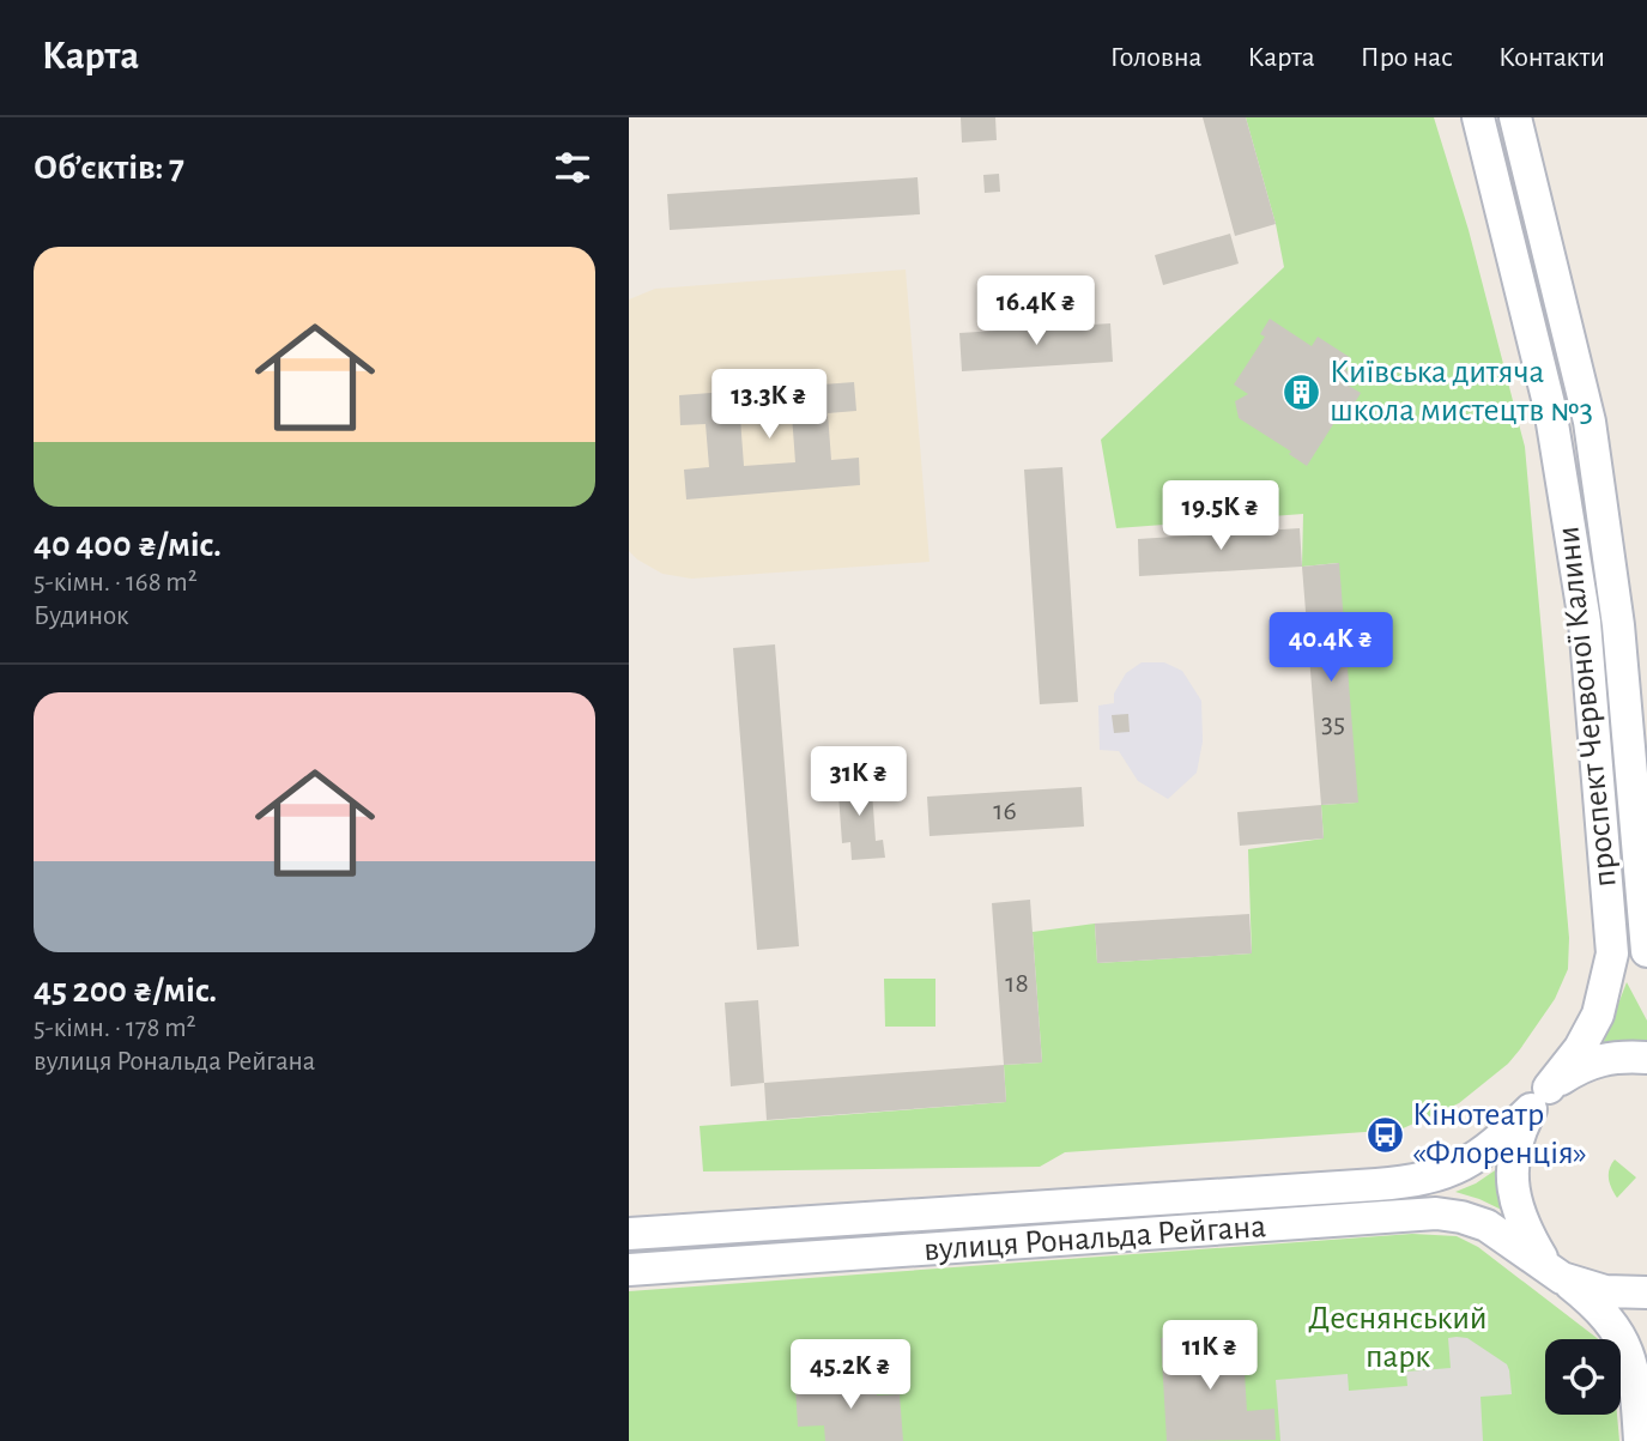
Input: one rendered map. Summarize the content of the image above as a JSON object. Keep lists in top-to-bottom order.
{
  "streets": {
    "main road": ["проспект Червоної Калини", "вулиця Рональда Рейгана"]
  },
  "crossings": [
    ["проспект Червоної Калини", "вулиця Рональда Рейгана"]
  ],
  "parks": ["Деснянський парк"],
  "places": {
    "building": ["Київська дитяча школа мистецтв №3"],
    "bus stop": ["Кінотеатр «Флоренція»"]
  },
  "house_numbers": ["35", "16", "18"],
  "page": {
    "header": "Карта",
    "nav": [
      "Головна",
      "Карта",
      "Про нас",
      "Контакти"
    ],
    "heading": "Об’єктів: 7",
    "list": [
      {
        "name": "40 400 ₴/міс.",
        "note": "5-кімн. · 168 m² · Будинок"
      },
      {
        "name": "45 200 ₴/міс.",
        "note": "5-кімн. · 178 m² · вулиця Рональда Рейгана"
      }
    ],
    "price": [
      "16.4K ₴",
      "13.3K ₴",
      "19.5K ₴",
      "40.4K ₴",
      "31K ₴",
      "11K ₴",
      "45.2K ₴"
    ]
  }
}
